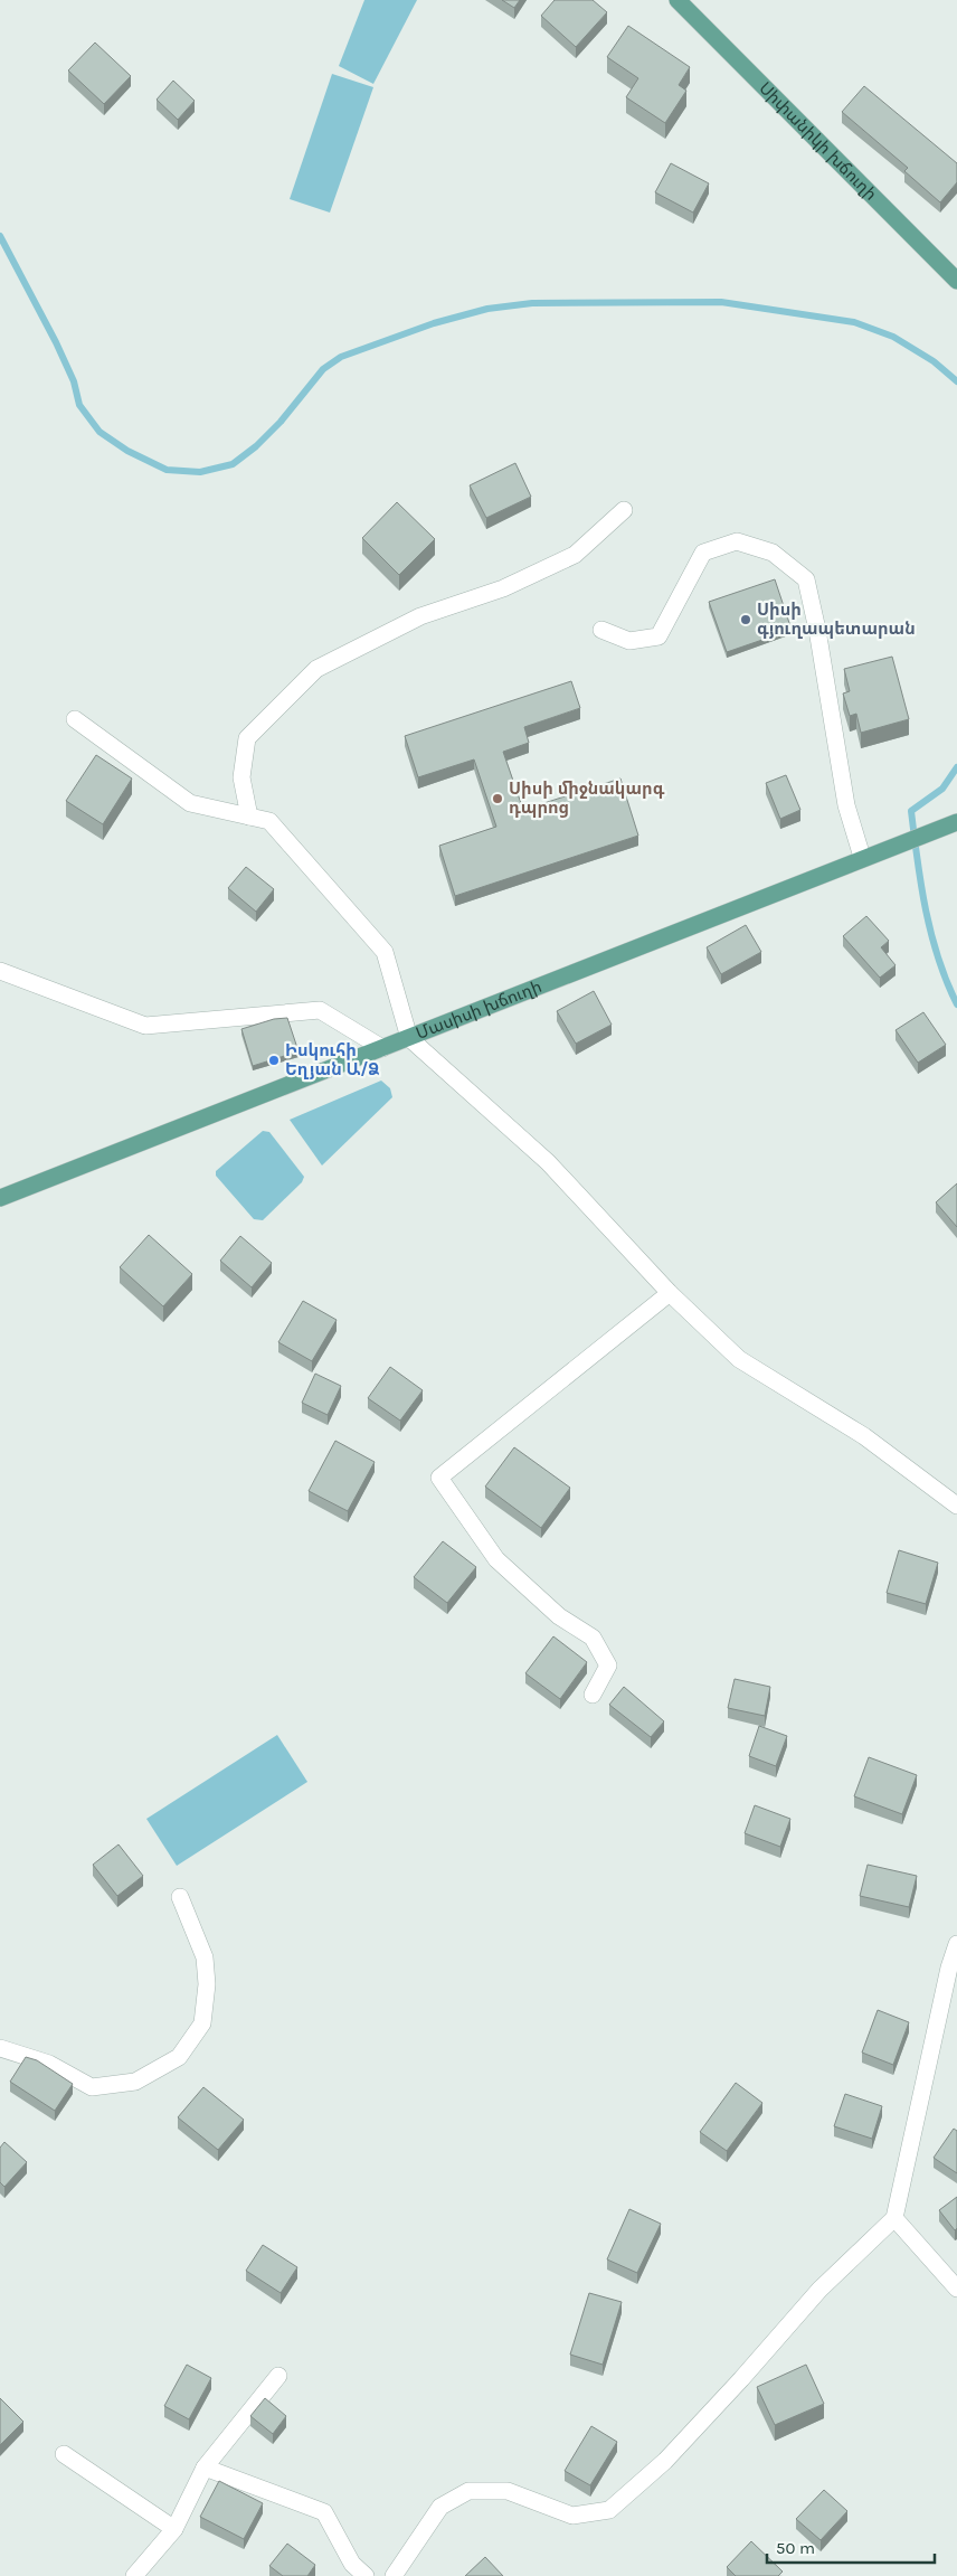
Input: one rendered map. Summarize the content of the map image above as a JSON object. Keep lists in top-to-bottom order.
{
  "streets": {
    "main road": ["Սիփանիկի խճուղի", "Մասիսի խճուղի"]
  },
  "places": ["Սիսի գյուղապետարան", "Սիսի միջնակարգ դպրոց", "Իսկուհի Եղյան Ա/Ձ"],
  "scale_bar": "50 m"
}
